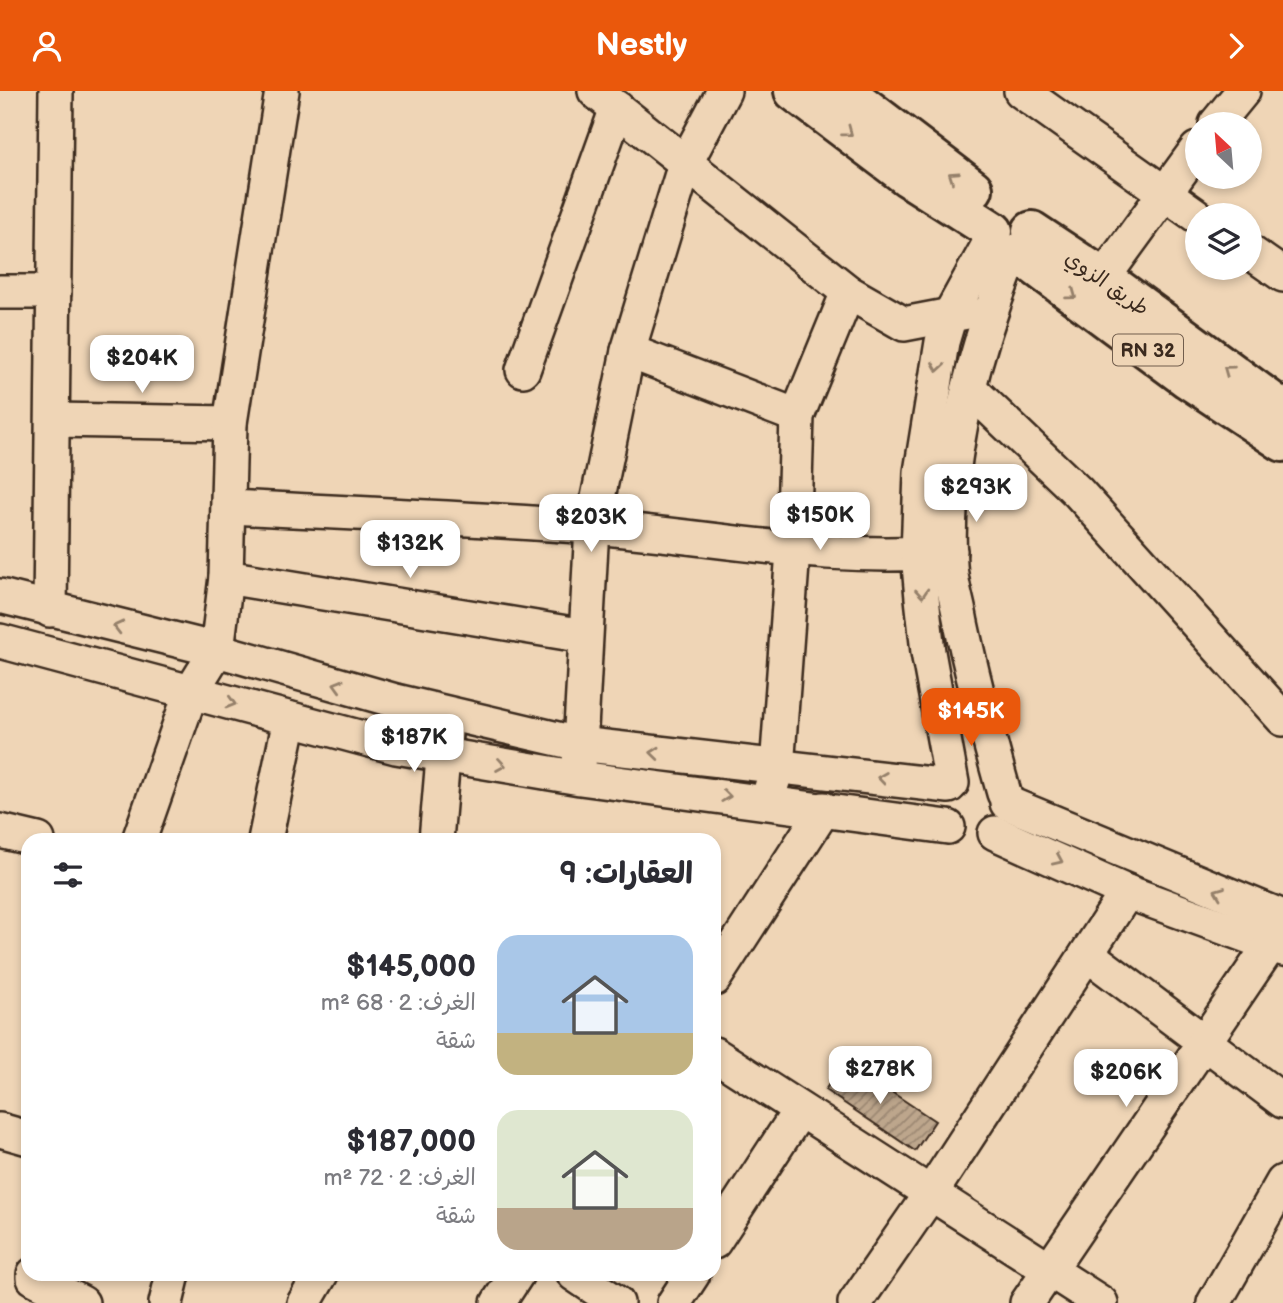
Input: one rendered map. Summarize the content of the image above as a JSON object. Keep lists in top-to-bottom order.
{
  "streets": {
    "main road": ["طريق الزوي", "RN 32"]
  },
  "north": "top left",
  "page": {
    "header": "Nestly",
    "price": [
      "$204K",
      "$293K",
      "$150K",
      "$203K",
      "$132K",
      "$145K",
      "$187K",
      "$278K",
      "$206K"
    ],
    "heading": "العقارات: 9",
    "list": [
      {
        "name": "$145,000",
        "note": "الغرف: 2 · 68 m² · شقة"
      },
      {
        "name": "$187,000",
        "note": "الغرف: 2 · 72 m² · شقة"
      }
    ]
  }
}
